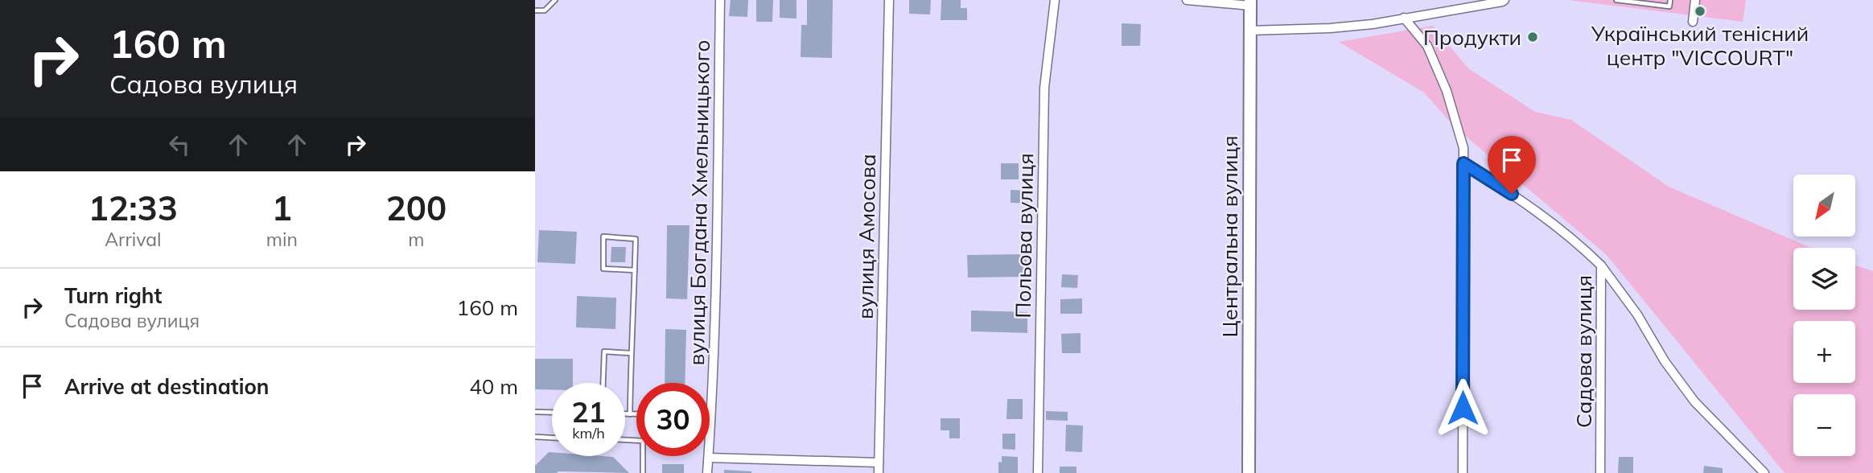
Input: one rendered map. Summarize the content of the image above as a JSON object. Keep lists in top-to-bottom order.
{
  "streets": {
    "main road": ["Центральна вулиця"],
    "street": [
      "вулиця Богдана Хмельницького",
      "Польова вулиця",
      "вулиця Амосова",
      "Садова вулиця"
    ]
  },
  "places": ["Український тенісний центр \"VICCOURT\"", "Продукти"],
  "north": "bottom left",
  "page": {
    "turn": ["160 m", "Садова вулиця"],
    "eta": [
      "12:33",
      "Arrival",
      "1",
      "min",
      "200",
      "m"
    ],
    "map_buttons": ["+", "−"],
    "list": [
      {
        "name": "Turn right",
        "note": "Садова вулиця",
        "value": "160 m"
      },
      {
        "name": "Arrive at destination",
        "value": "40 m"
      }
    ],
    "speed": "21 km/h",
    "limit": "30"
  }
}
